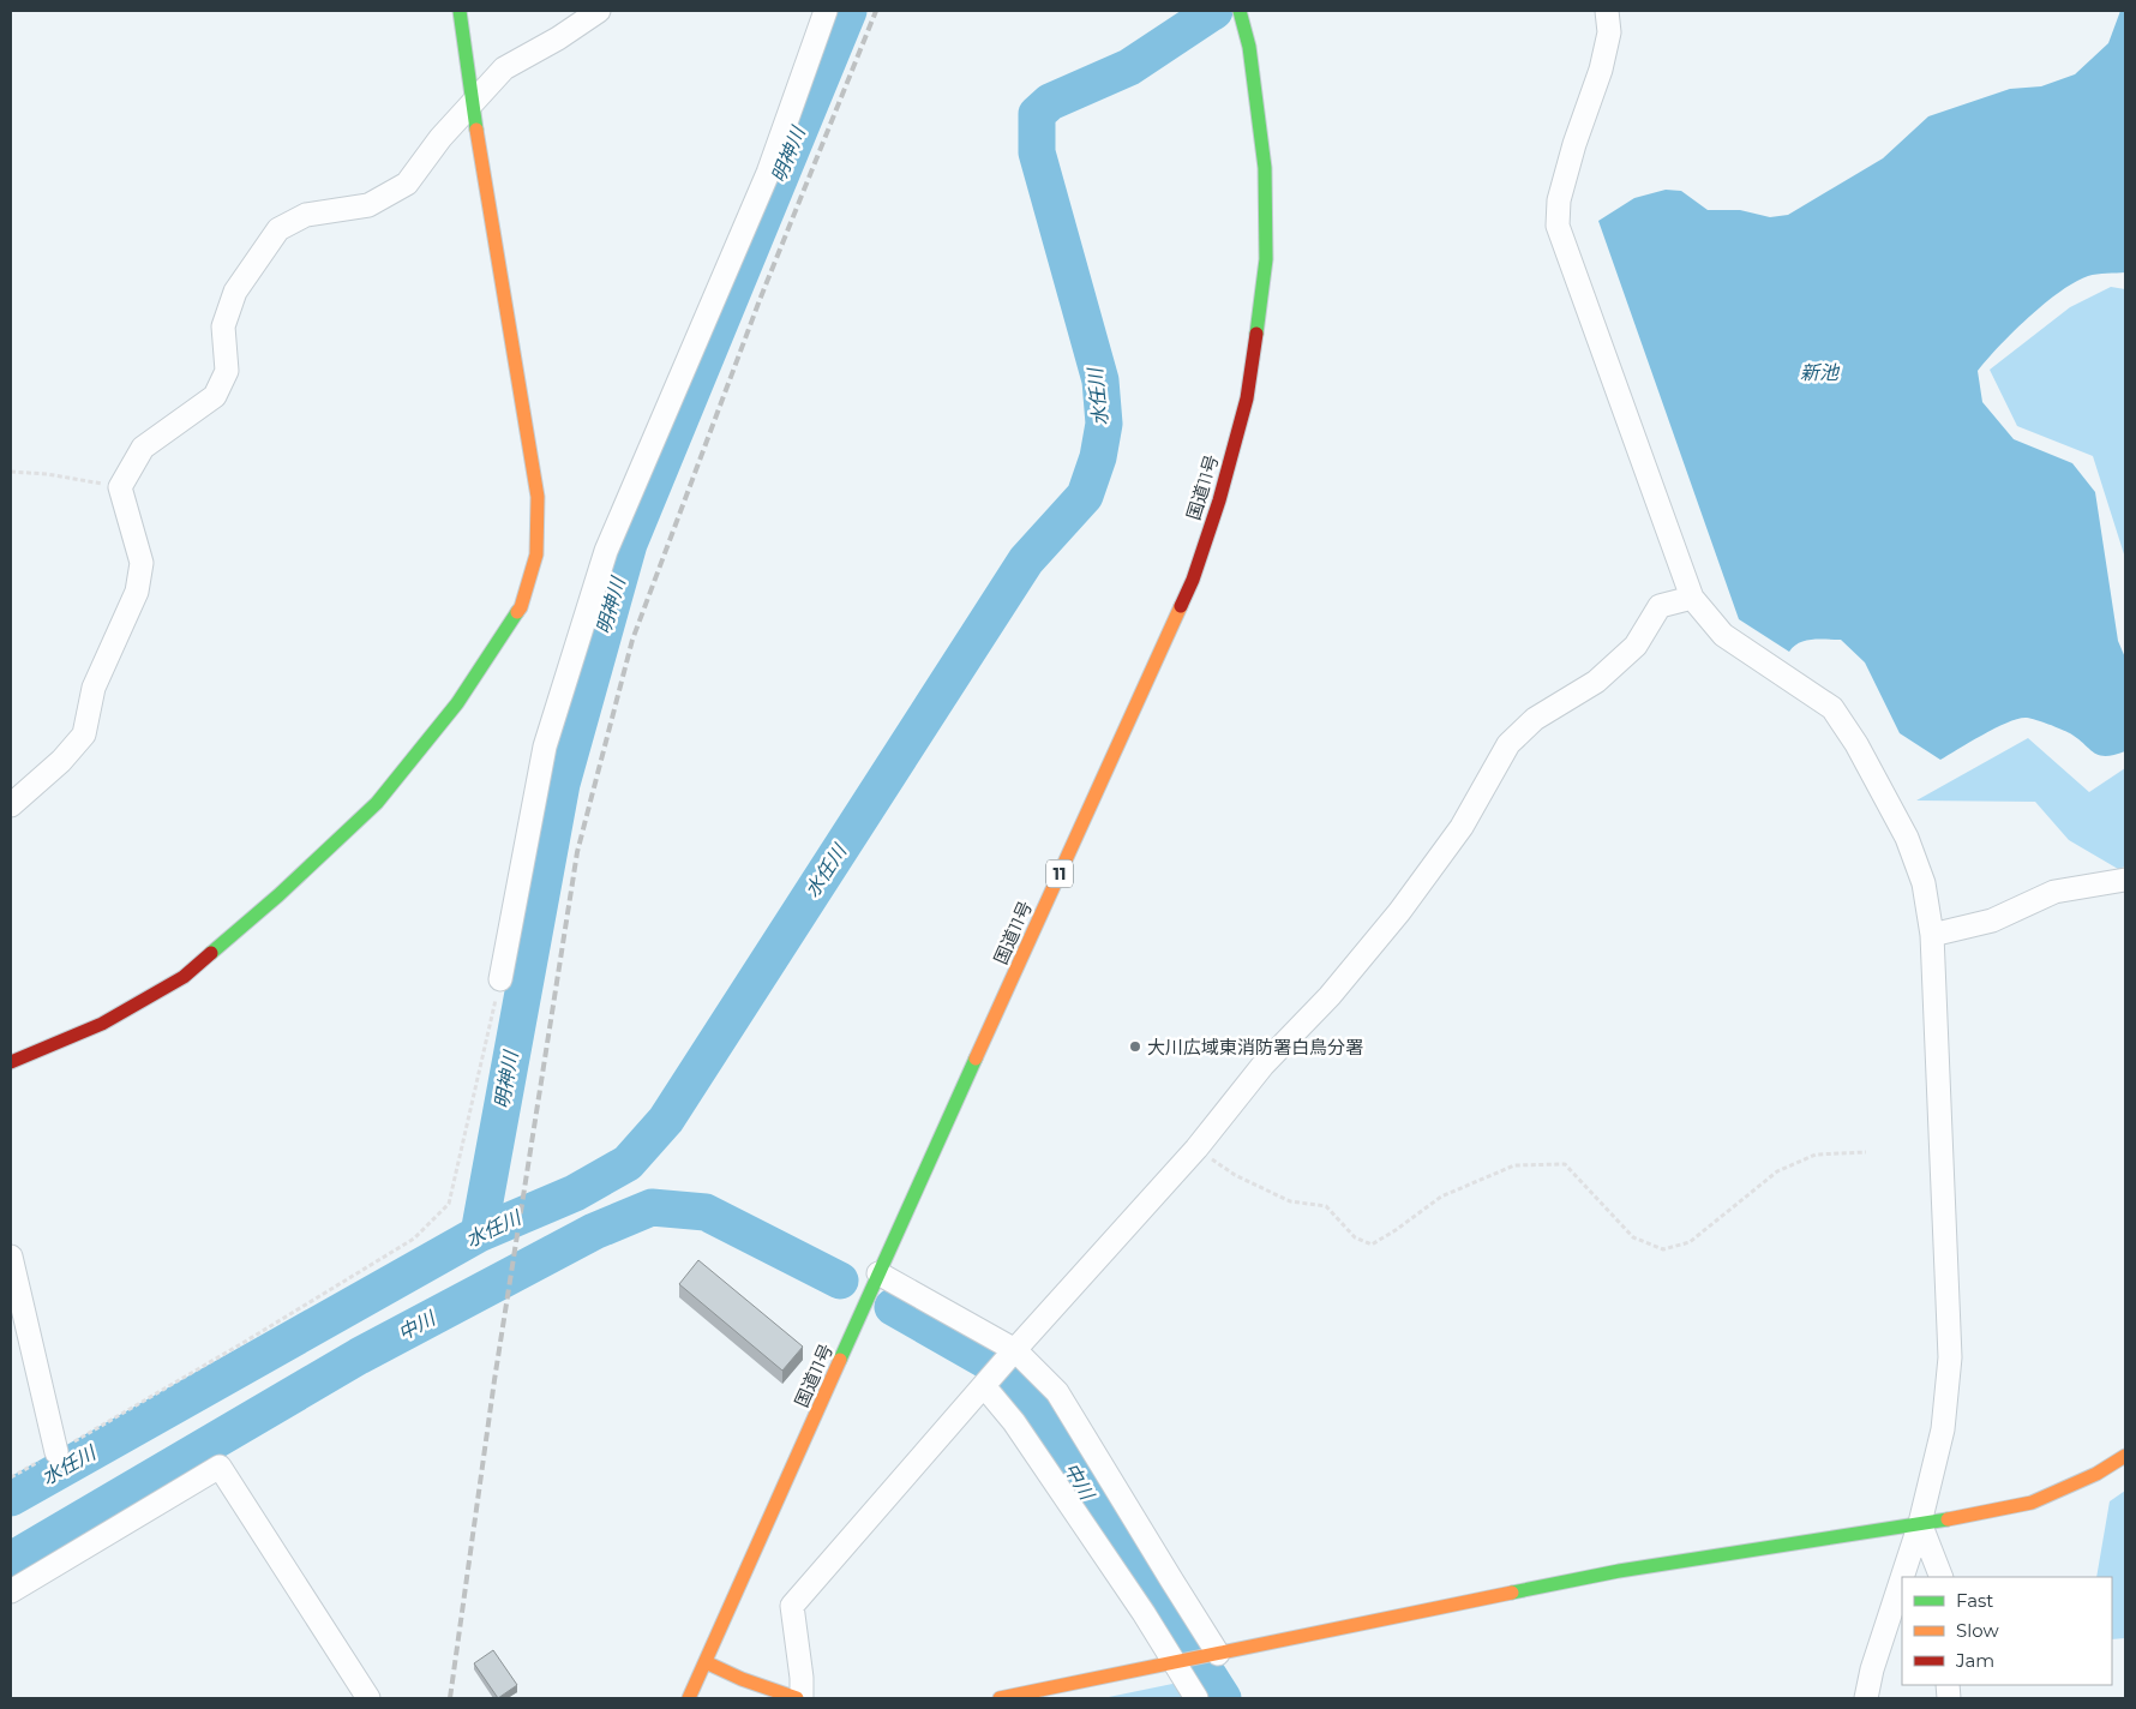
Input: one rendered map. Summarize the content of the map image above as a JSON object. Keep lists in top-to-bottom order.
{
  "streets": {
    "main road": ["国道11号", "11"]
  },
  "water": [
    "明神川",
    "新池",
    "水任川",
    "中川"
  ],
  "places": ["大川広域東消防署白鳥分署"],
  "legend": ["Fast", "Slow", "Jam"]
}
